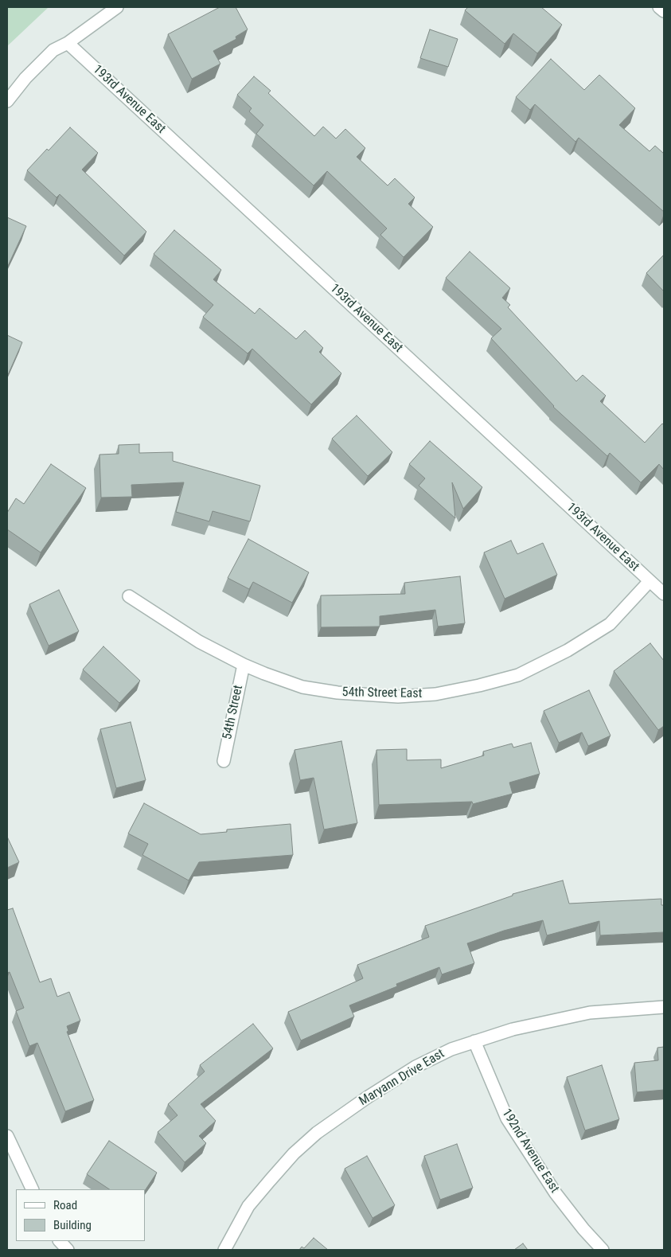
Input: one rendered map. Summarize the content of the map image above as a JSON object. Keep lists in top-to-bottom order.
{
  "streets": {
    "street": [
      "193rd Avenue East",
      "54th Street East",
      "54th Street",
      "Maryann Drive East",
      "192nd Avenue East"
    ]
  },
  "crossings": [
    ["193rd Avenue East", "54th Street East"],
    ["54th Street East", "54th Street"],
    ["Maryann Drive East", "192nd Avenue East"]
  ],
  "legend": ["Road", "Building"]
}
